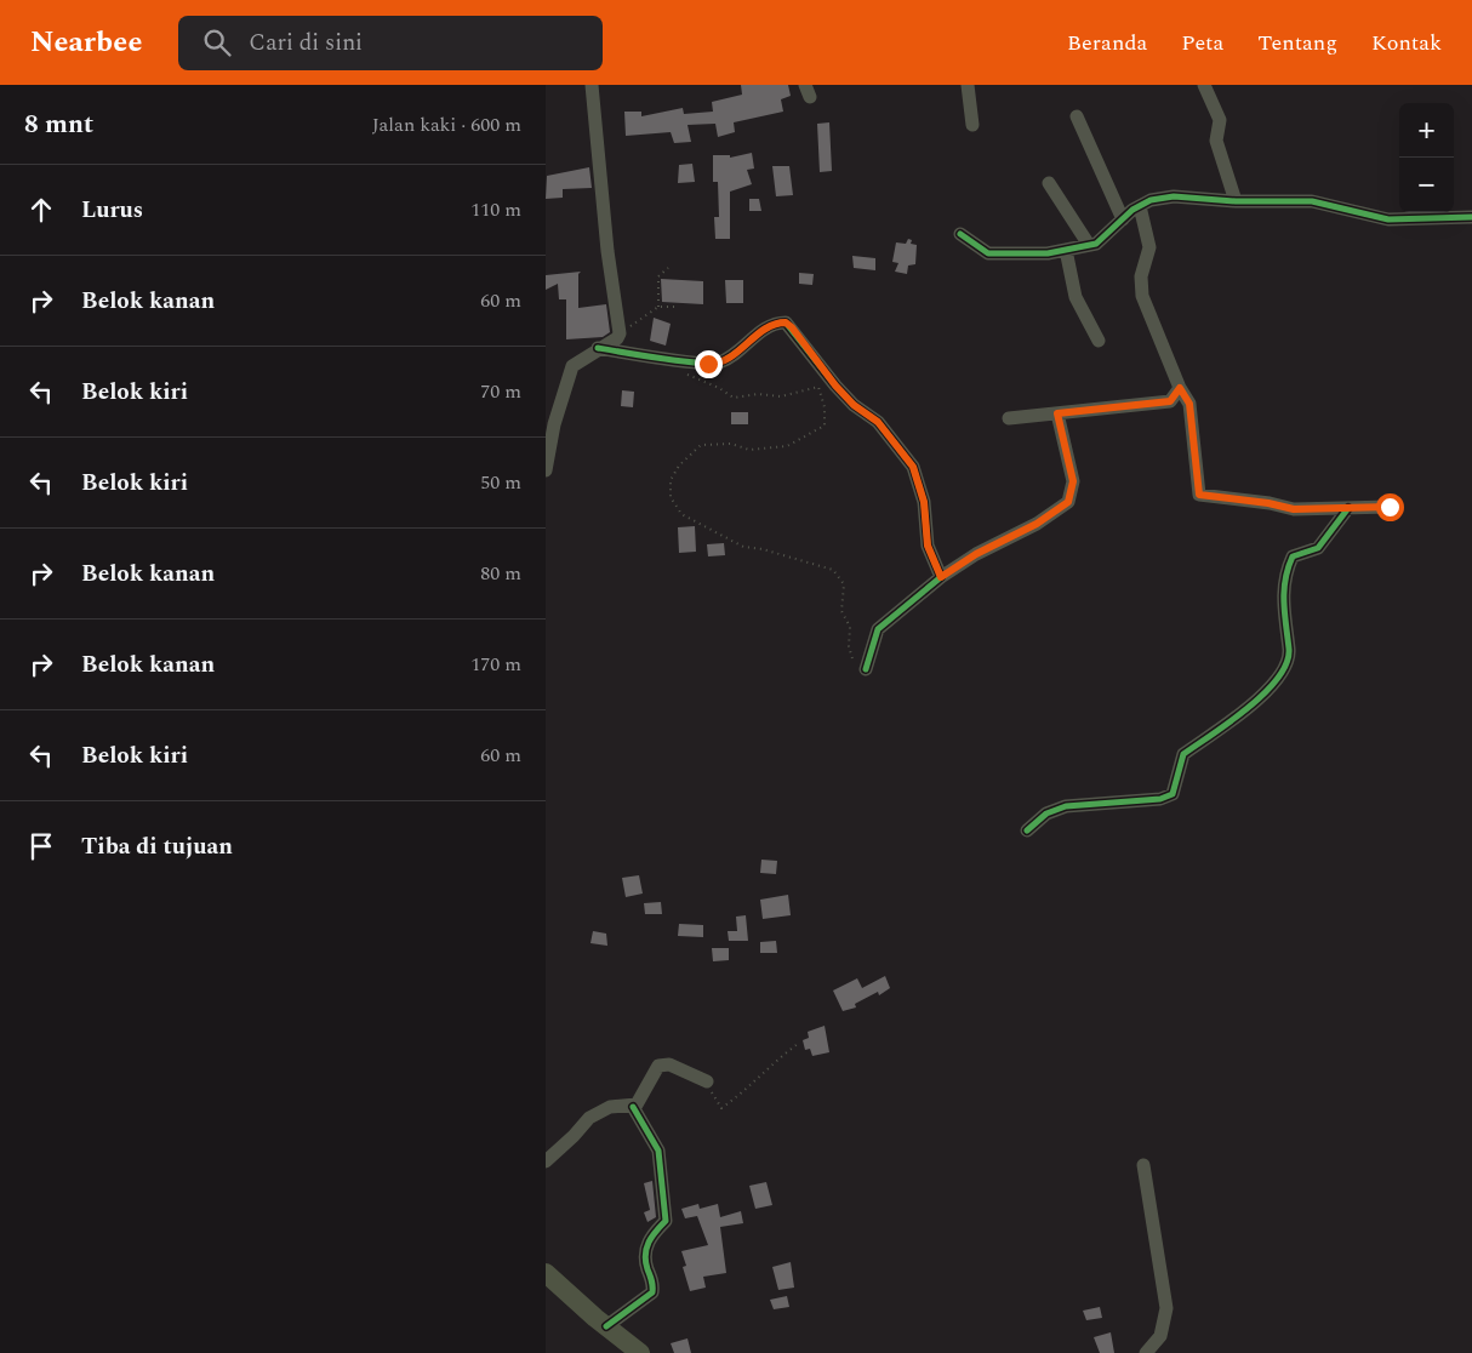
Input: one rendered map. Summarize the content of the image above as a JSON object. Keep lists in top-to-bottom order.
{
  "page": {
    "header": "Nearbee",
    "search": "Cari di sini",
    "nav": [
      "Beranda",
      "Peta",
      "Tentang",
      "Kontak"
    ],
    "heading": ["8 mnt", "Jalan kaki · 600 m"],
    "map_buttons": ["+", "−"],
    "list": [
      ["Lurus", "110 m"],
      ["Belok kanan", "60 m"],
      ["Belok kiri", "70 m"],
      ["Belok kiri", "50 m"],
      ["Belok kanan", "80 m"],
      ["Belok kanan", "170 m"],
      ["Belok kiri", "60 m"],
      "Tiba di tujuan"
    ]
  }
}
